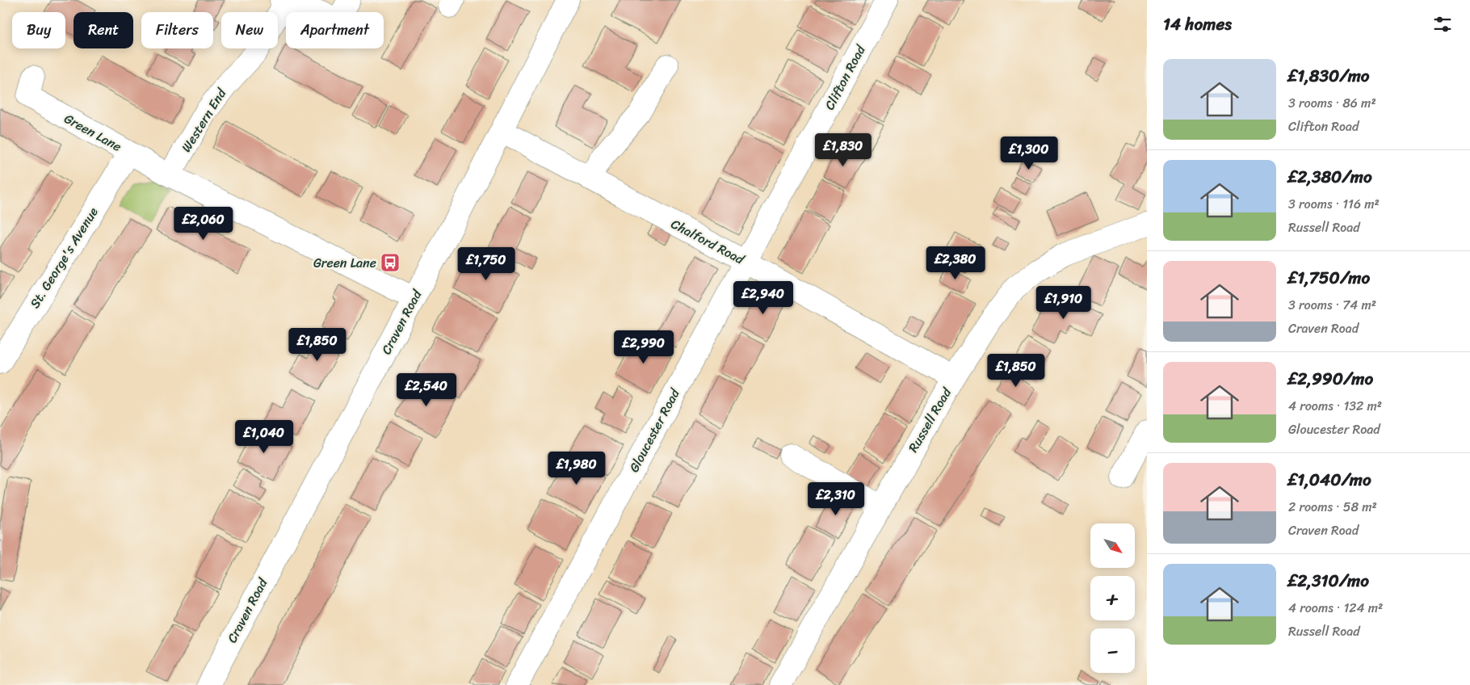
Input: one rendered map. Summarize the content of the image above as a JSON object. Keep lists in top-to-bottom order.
{
  "streets": {
    "street": [
      "Clifton Road",
      "Western End",
      "Green Lane",
      "Chalford Road",
      "St. George's Avenue",
      "Craven Road",
      "Russell Road",
      "Gloucester Road"
    ]
  },
  "crossings": [
    ["Clifton Road", "Chalford Road"],
    ["Clifton Road", "Gloucester Road"],
    ["Western End", "Green Lane"],
    ["Green Lane", "St. George's Avenue"],
    ["Green Lane", "Craven Road"],
    ["Chalford Road", "Craven Road"],
    ["Chalford Road", "Russell Road"],
    ["Chalford Road", "Gloucester Road"]
  ],
  "places": {
    "bus stop": ["Green Lane"]
  },
  "north": "bottom right",
  "page": {
    "heading": "14 homes",
    "chip": [
      "Buy",
      "Rent",
      "Filters",
      "New",
      "Apartment"
    ],
    "list": [
      {
        "name": "£1,830/mo",
        "note": "3 rooms · 86 m² · Clifton Road"
      },
      {
        "name": "£2,380/mo",
        "note": "3 rooms · 116 m² · Russell Road"
      },
      {
        "name": "£1,750/mo",
        "note": "3 rooms · 74 m² · Craven Road"
      },
      {
        "name": "£2,990/mo",
        "note": "4 rooms · 132 m² · Gloucester Road"
      },
      {
        "name": "£1,040/mo",
        "note": "2 rooms · 58 m² · Craven Road"
      },
      {
        "name": "£2,310/mo",
        "note": "4 rooms · 124 m² · Russell Road"
      }
    ],
    "price": [
      "£1,830",
      "£1,300",
      "£2,060",
      "£2,380",
      "£1,750",
      "£2,940",
      "£1,910",
      "£1,850",
      "£2,990",
      "£1,850",
      "£2,540",
      "£1,040",
      "£1,980",
      "£2,310"
    ],
    "map_buttons": ["+", "−"]
  }
}
